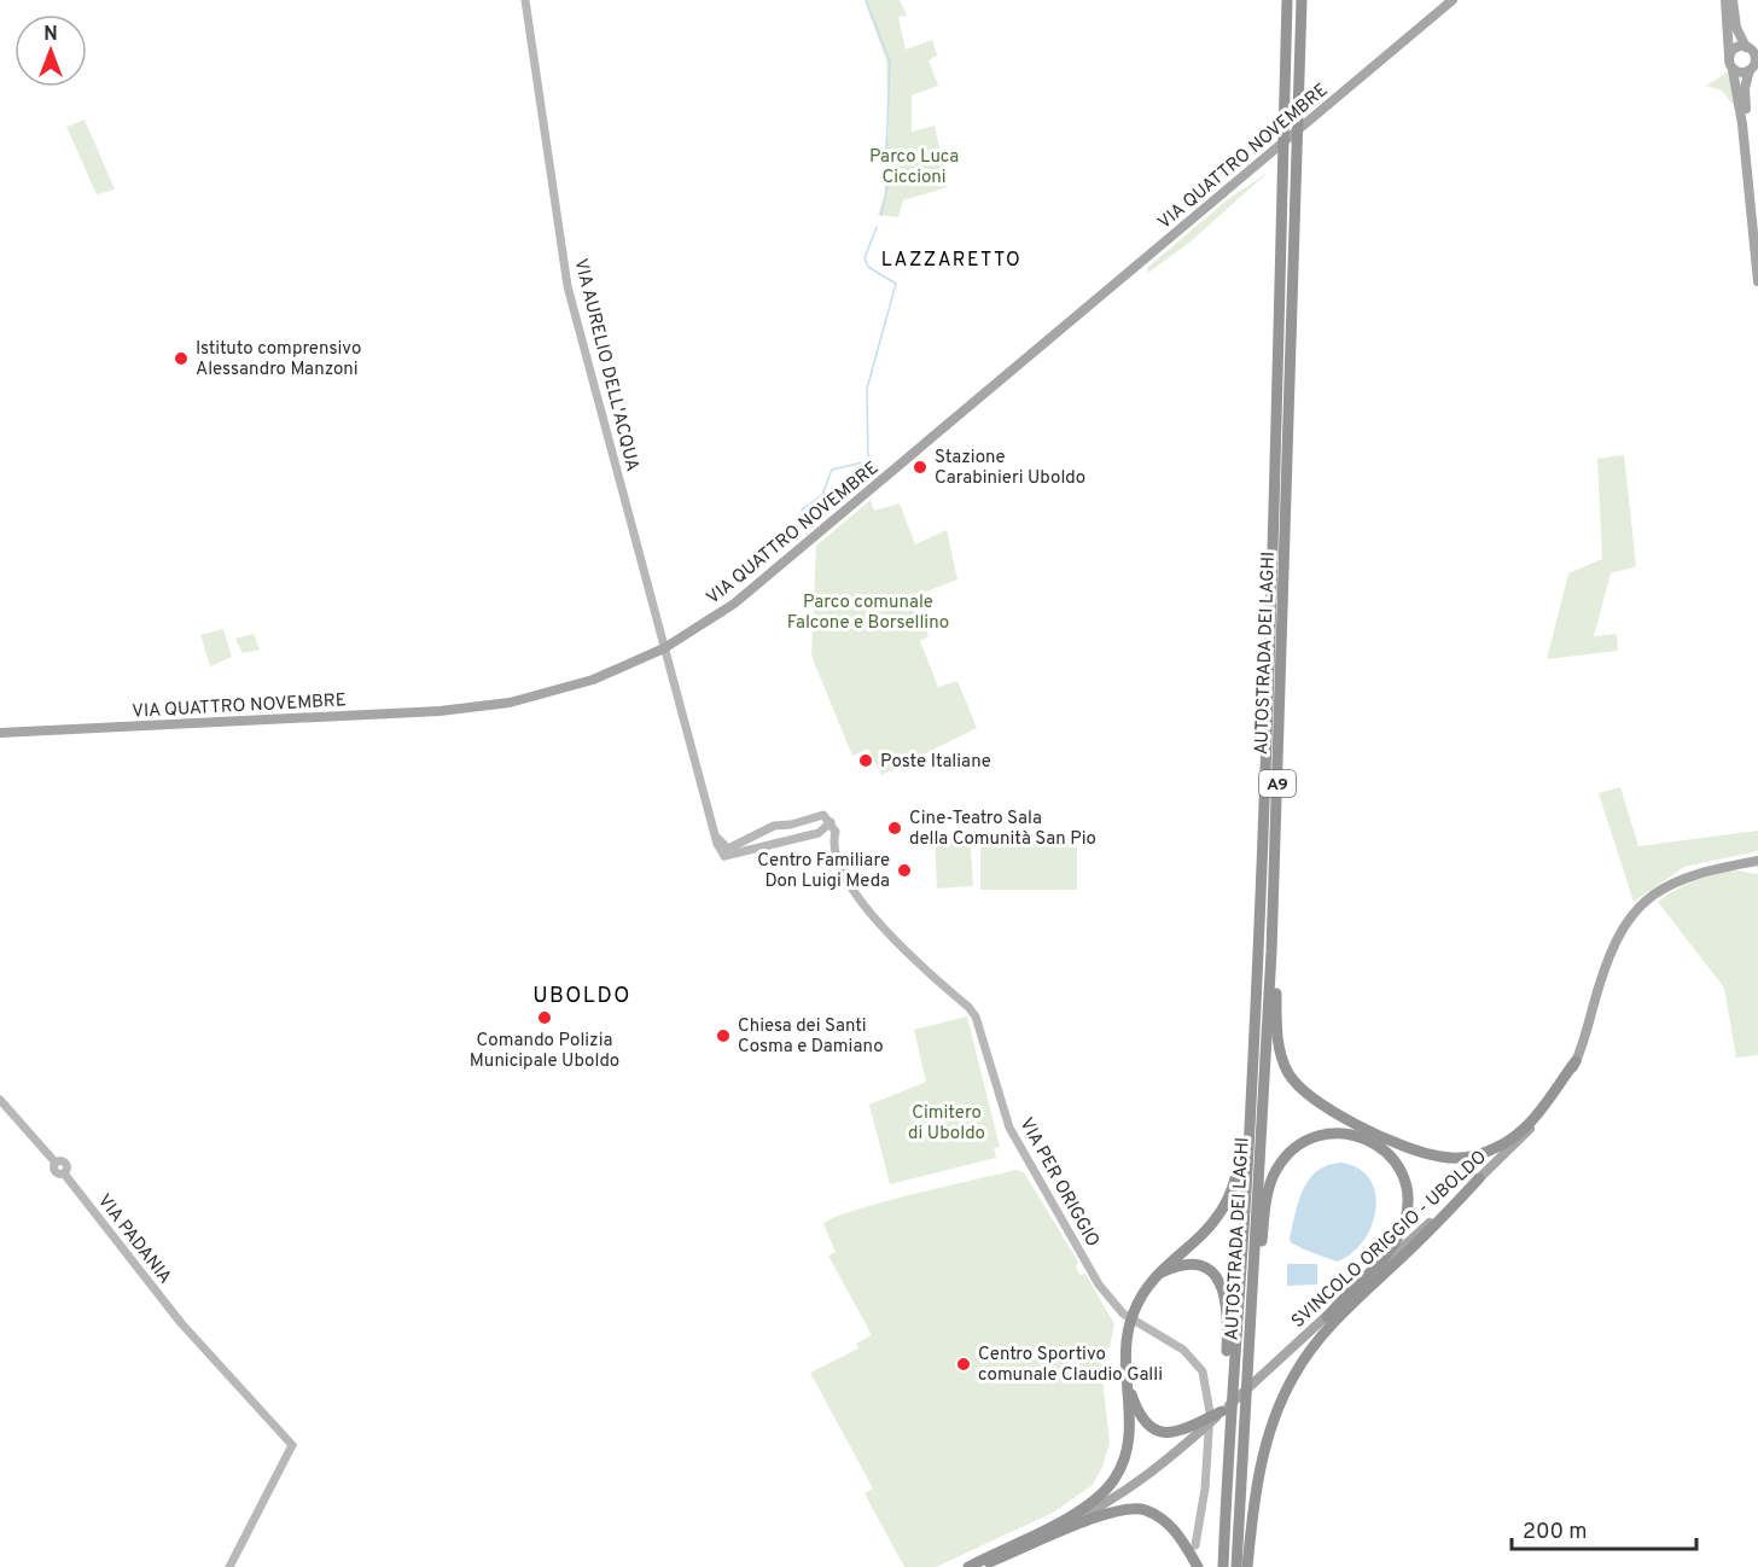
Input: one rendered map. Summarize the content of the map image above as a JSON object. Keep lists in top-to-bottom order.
{
  "streets": {
    "highway": ["AUTOSTRADA DEI LAGHI", "A9"],
    "main road": ["VIA QUATTRO NOVEMBRE", "SVINCOLO ORIGGIO - UBOLDO"],
    "street": ["VIA AURELIO DELL'ACQUA", "VIA PER ORIGGIO", "VIA PADANIA"]
  },
  "crossings": [
    ["VIA QUATTRO NOVEMBRE", "VIA AURELIO DELL'ACQUA"]
  ],
  "districts": ["LAZZARETTO", "UBOLDO"],
  "parks": ["Parco Luca Ciccioni", "Parco comunale Falcone e Borsellino", "Cimitero di Uboldo"],
  "places": [
    "Istituto comprensivo Alessandro Manzoni",
    "Stazione Carabinieri Uboldo",
    "Poste Italiane",
    "Cine-Teatro Sala della Comunità San Pio",
    "Centro Familiare Don Luigi Meda",
    "Comando Polizia Municipale Uboldo",
    "Chiesa dei Santi Cosma e Damiano",
    "Centro Sportivo comunale Claudio Galli"
  ],
  "scale_bar": "200 m",
  "north": "top"
}
